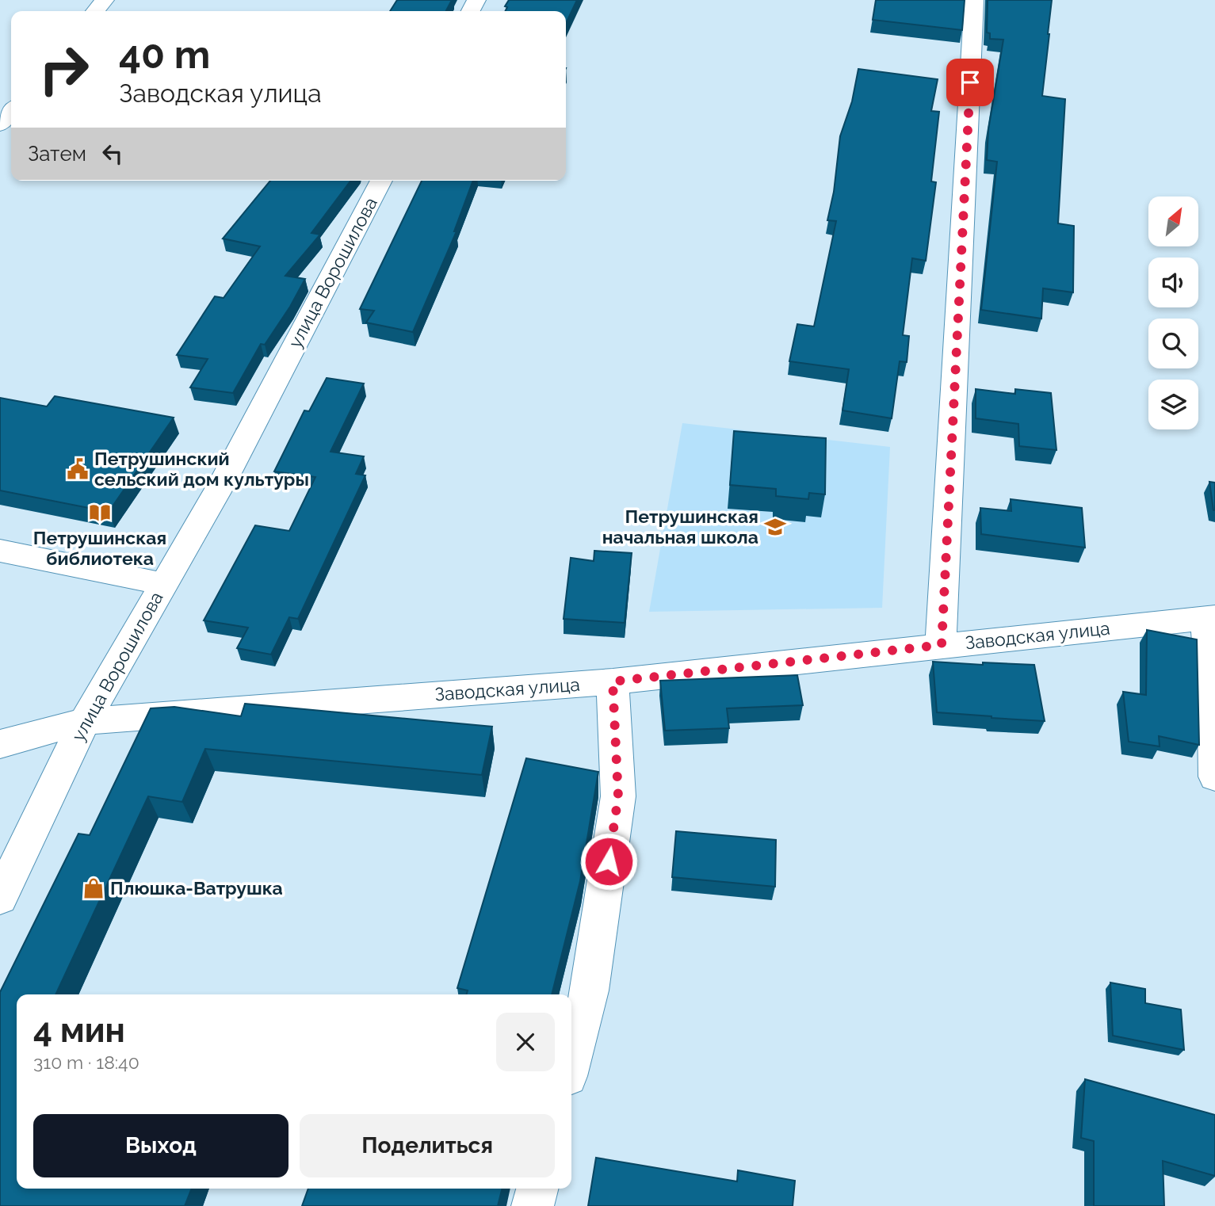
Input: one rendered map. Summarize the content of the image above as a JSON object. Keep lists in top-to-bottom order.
{
  "streets": {
    "street": ["улица Ворошилова", "Заводская улица"]
  },
  "crossings": [
    ["улица Ворошилова", "Заводская улица"]
  ],
  "places": {
    "public building": ["Петрушинский сельский дом культуры"],
    "library": ["Петрушинская библиотека"],
    "school or university": ["Петрушинская начальная школа"],
    "shop": ["Плюшка-Ватрушка"]
  },
  "north": "top right",
  "page": {
    "turn": ["40 m", "Заводская улица"],
    "then": "Затем",
    "heading": ["4 мин", "310 m · 18:40"],
    "buttons": ["Выход", "Поделиться"]
  }
}
